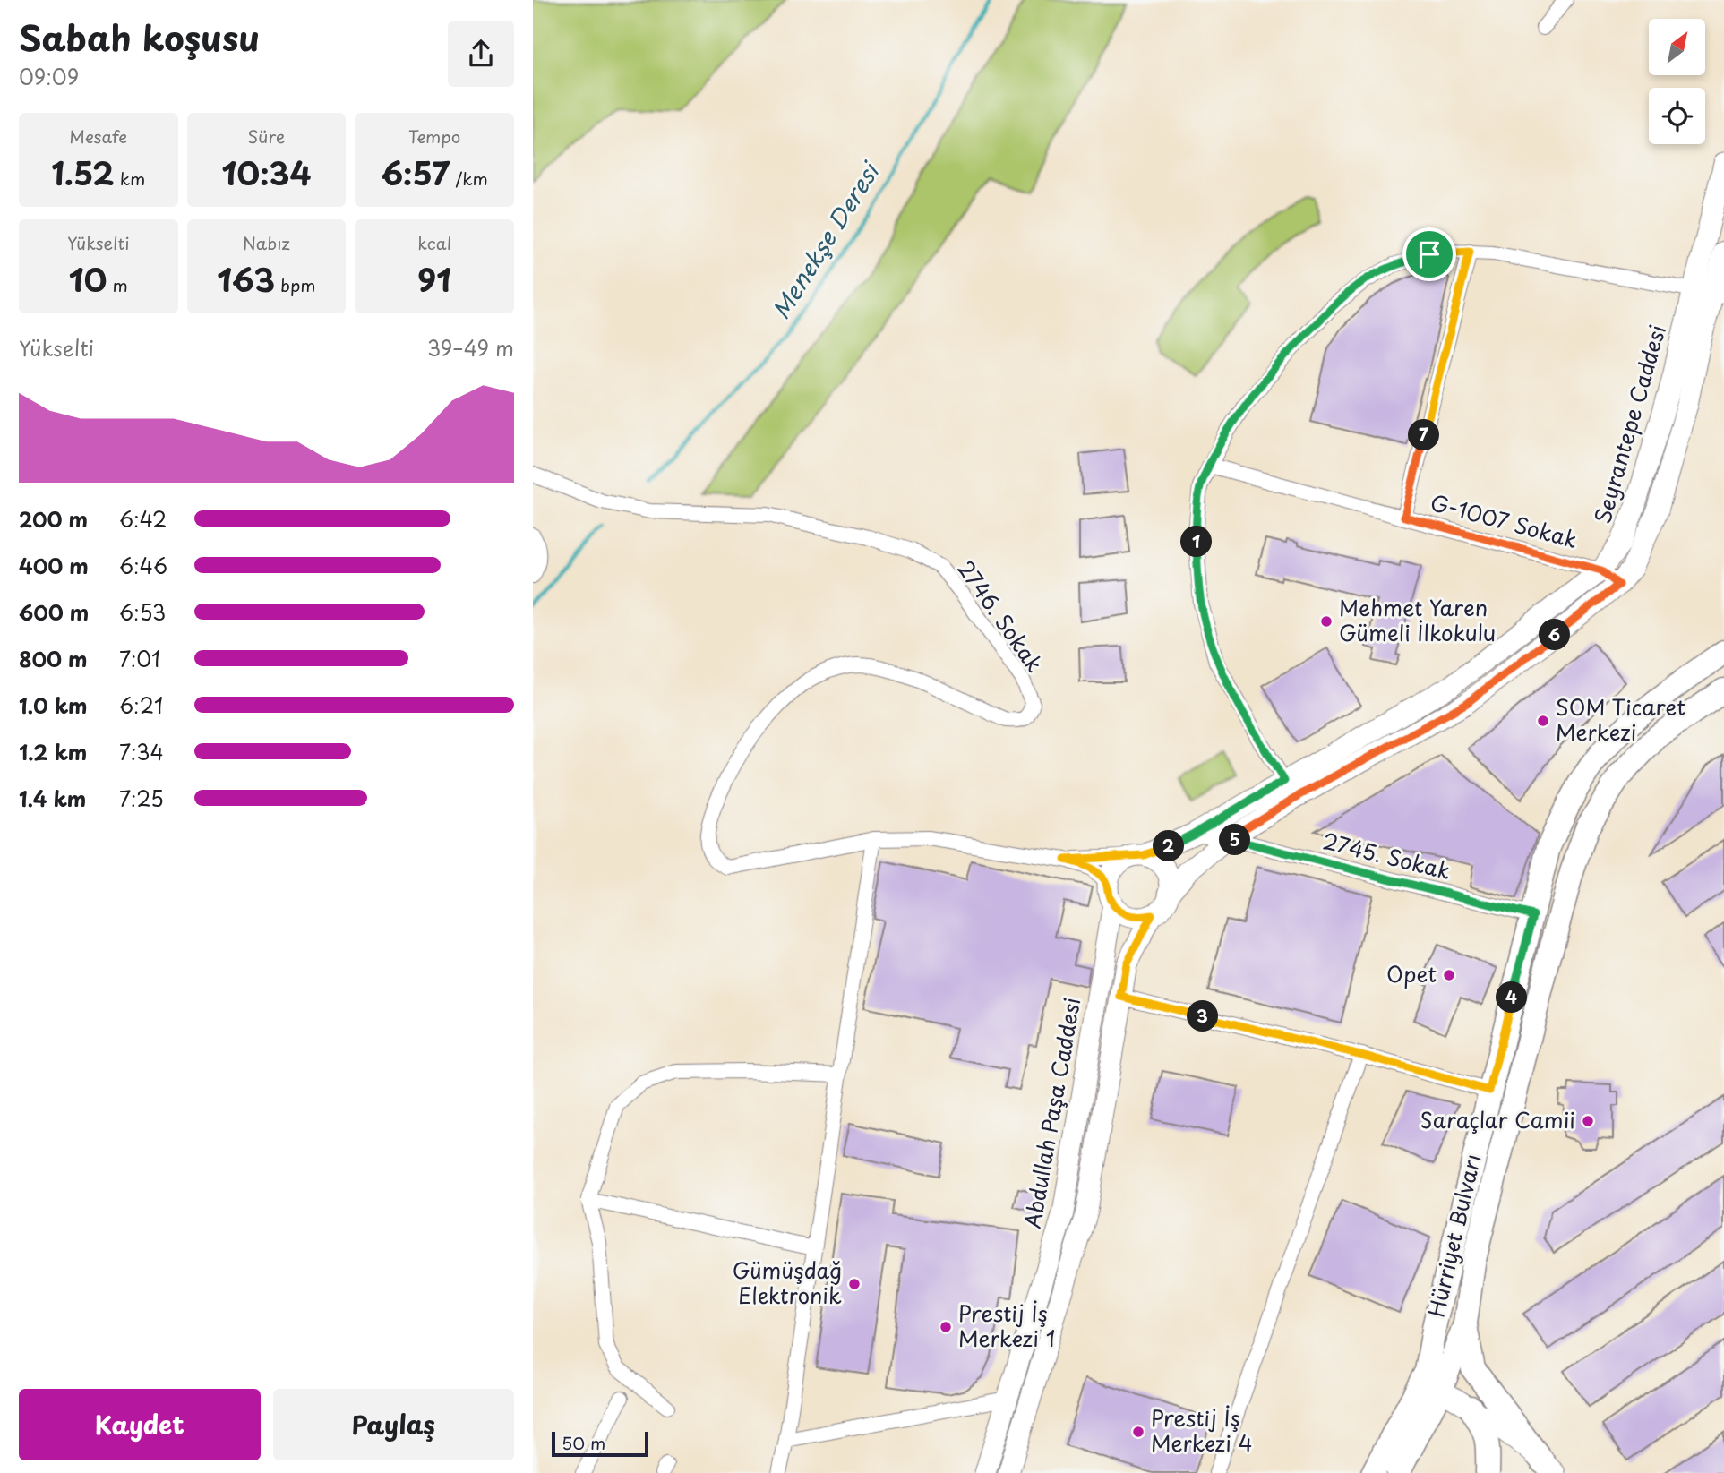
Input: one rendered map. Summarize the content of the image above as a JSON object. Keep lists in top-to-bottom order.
{
  "streets": {
    "main road": ["Seyrantepe Caddesi", "Abdullah Paşa Caddesi", "Hürriyet Bulvarı"],
    "street": ["G-1007 Sokak", "2746. Sokak", "2745. Sokak"]
  },
  "crossings": [
    ["Seyrantepe Caddesi", "G-1007 Sokak"],
    ["Seyrantepe Caddesi", "2745. Sokak"],
    ["Seyrantepe Caddesi", "Abdullah Paşa Caddesi"],
    ["2745. Sokak", "Hürriyet Bulvarı"]
  ],
  "water": ["Menekşe Deresi"],
  "places": [
    "Mehmet Yaren Gümeli İlkokulu",
    "SOM Ticaret Merkezi",
    "Opet",
    "Saraçlar Camii",
    "Gümüşdağ Elektronik",
    "Prestij İş Merkezi 1",
    "Prestij İş Merkezi 4"
  ],
  "scale_bar": "50 m",
  "north": "top right",
  "page": {
    "heading": ["Sabah koşusu", "09:09"],
    "stats": [
      ["Mesafe", "1.52 km"],
      ["Süre", "10:34"],
      ["Tempo", "6:57 /km"],
      ["Yükselti", "10 m"],
      ["Nabız", "163 bpm"],
      ["kcal", "91"]
    ],
    "chart": ["Yükselti", "39–49 m"],
    "pins": [
      "7",
      "1",
      "6",
      "5",
      "2",
      "4",
      "3"
    ],
    "list": [
      {
        "name": "200 m",
        "note": "6:42"
      },
      {
        "name": "400 m",
        "note": "6:46"
      },
      {
        "name": "600 m",
        "note": "6:53"
      },
      {
        "name": "800 m",
        "note": "7:01"
      },
      {
        "name": "1.0 km",
        "note": "6:21"
      },
      {
        "name": "1.2 km",
        "note": "7:34"
      },
      {
        "name": "1.4 km",
        "note": "7:25"
      }
    ],
    "buttons": ["Kaydet", "Paylaş"],
    "scale": "50 m"
  }
}
